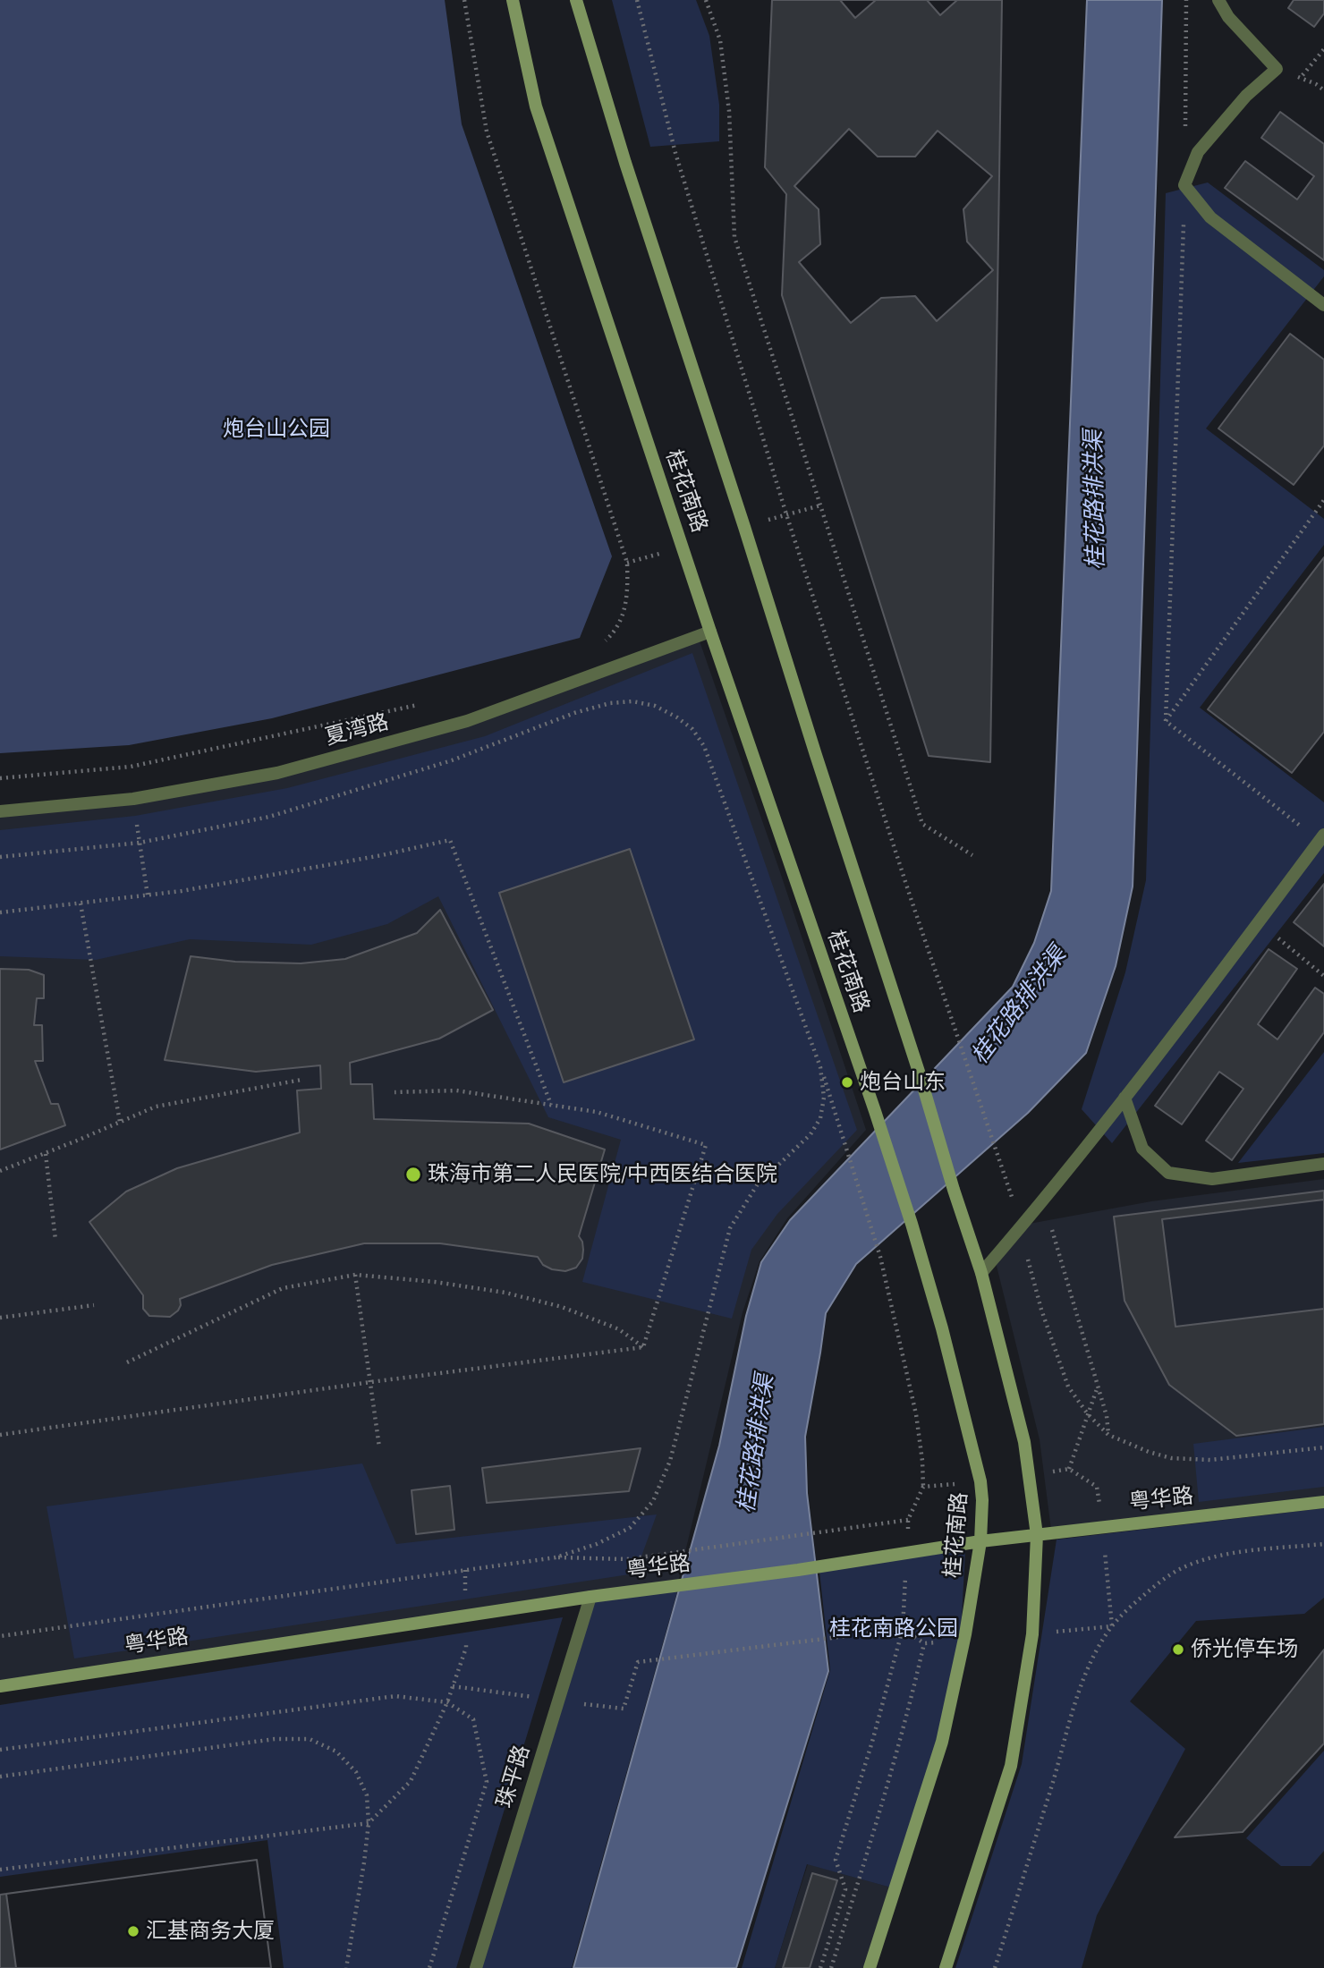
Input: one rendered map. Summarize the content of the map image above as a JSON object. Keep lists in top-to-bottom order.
{
  "streets": {
    "main road": ["桂花南路", "粤华路"],
    "street": ["夏湾路", "珠平路"]
  },
  "crossings": [
    ["桂花南路", "夏湾路"],
    ["桂花南路", "粤华路"],
    ["粤华路", "珠平路"]
  ],
  "water": ["桂花路排洪渠"],
  "parks": ["炮台山公园", "桂花南路公园"],
  "places": [
    "炮台山东",
    "珠海市第二人民医院/中西医结合医院",
    "侨光停车场",
    "汇基商务大厦"
  ]
}
